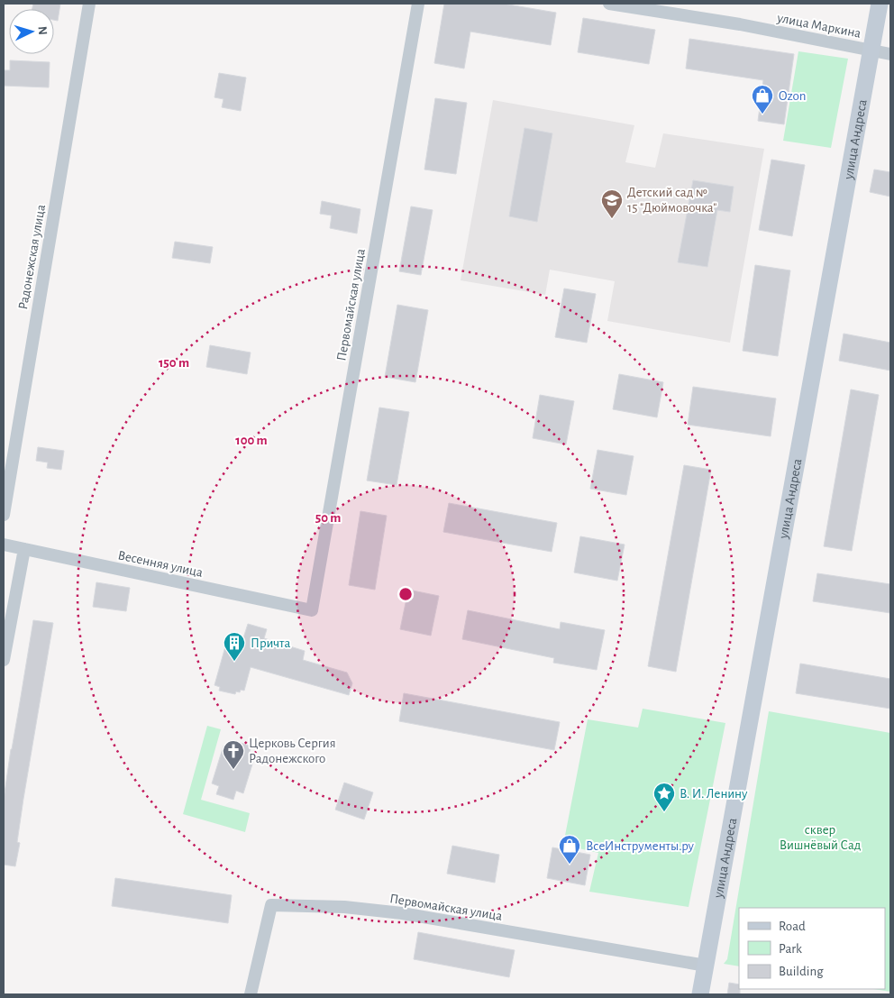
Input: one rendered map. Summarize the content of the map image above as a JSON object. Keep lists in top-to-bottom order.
{
  "streets": {
    "street": [
      "улица Маркина",
      "улица Андреса",
      "Радонежская улица",
      "Первомайская улица",
      "Весенняя улица"
    ]
  },
  "crossings": [
    ["улица Маркина", "улица Андреса"],
    ["улица Андреса", "Первомайская улица"],
    ["Первомайская улица", "Весенняя улица"]
  ],
  "parks": ["сквер Вишнёвый Сад"],
  "places": {
    "shop": ["Ozon", "ВсеИнструменты.ру"],
    "school or university": ["Детский сад № 15 \"Дюймовочка\""],
    "building": ["Причта"],
    "church": ["Церковь Сергия Радонежского"],
    "place": ["В. И. Ленину"]
  },
  "legend": ["Road", "Park", "Building"],
  "north": "right",
  "rings": ["150 m", "100 m", "50 m"]
}
